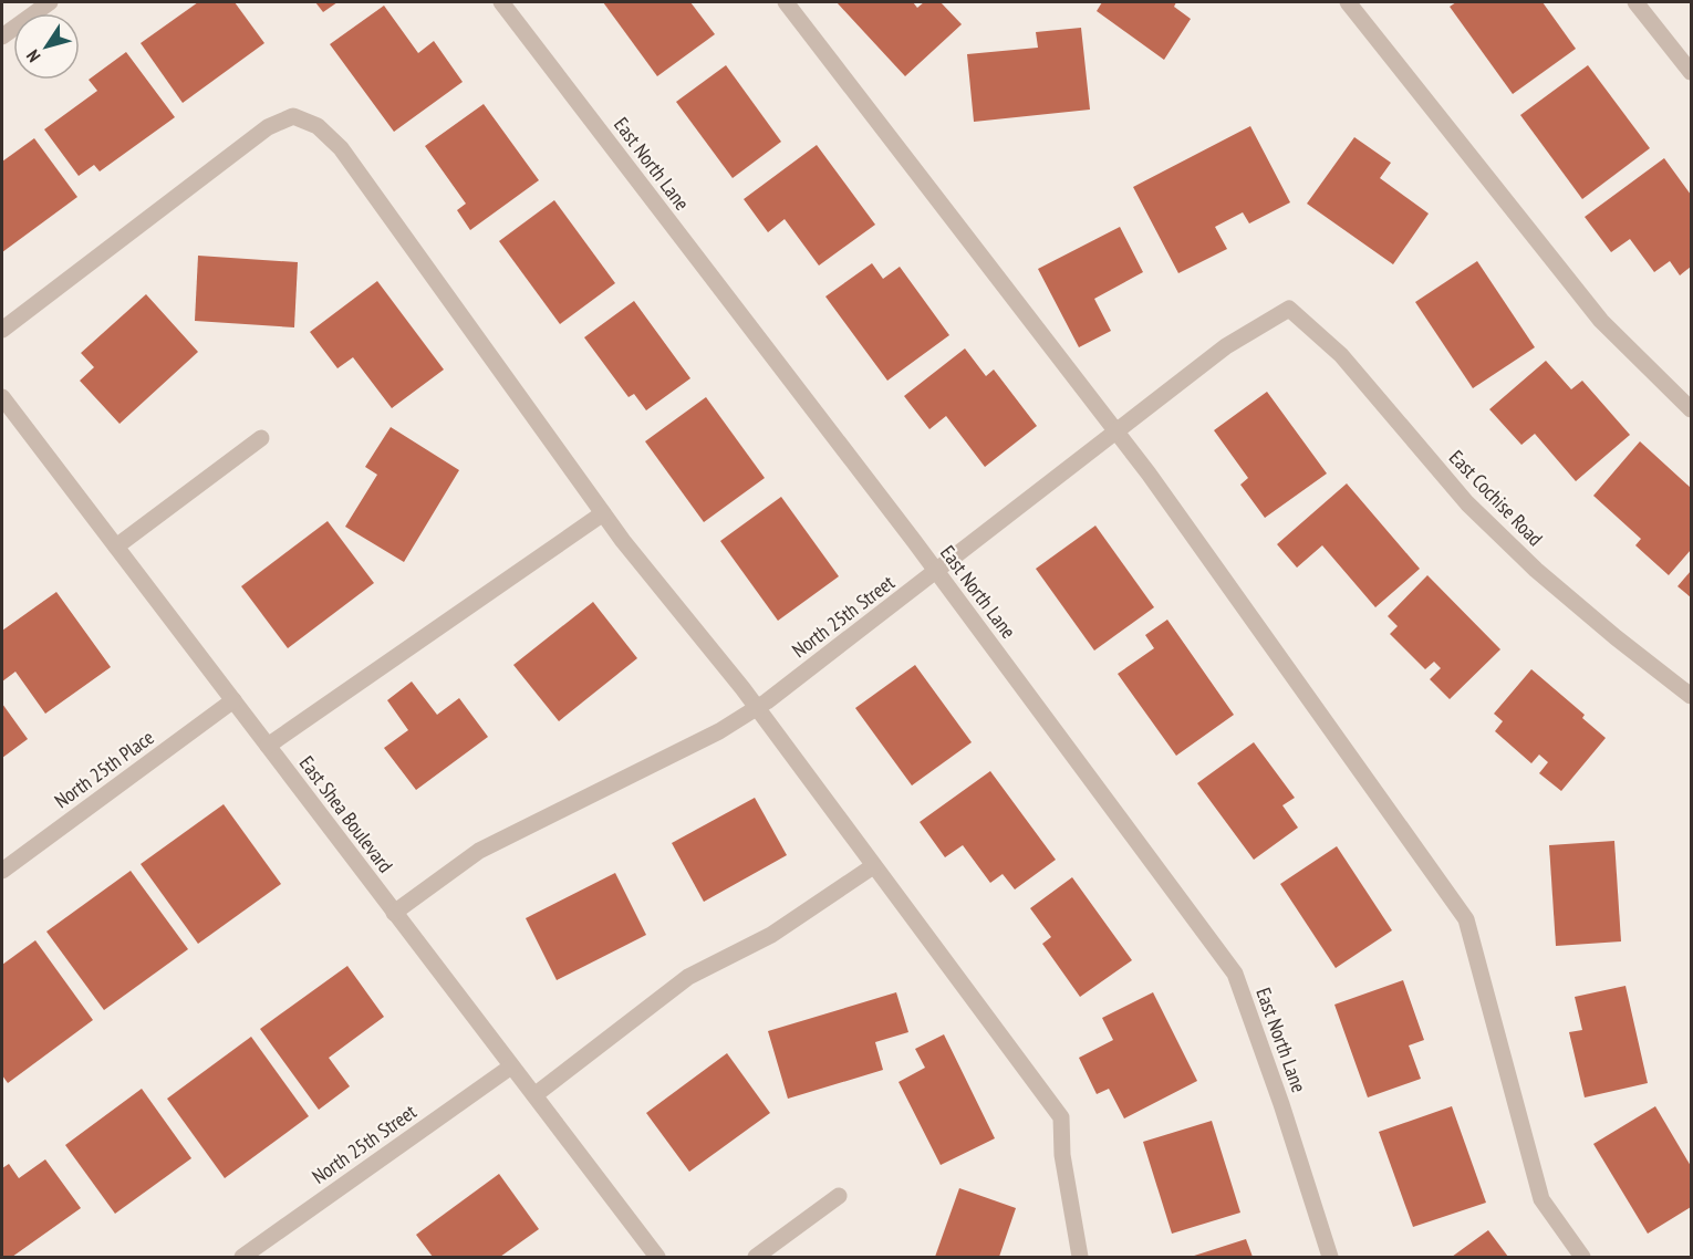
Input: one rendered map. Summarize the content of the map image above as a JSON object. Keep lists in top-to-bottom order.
{
  "streets": {
    "street": [
      "East North Lane",
      "East Cochise Road",
      "North 25th Street",
      "North 25th Place",
      "East Shea Boulevard"
    ]
  },
  "crossings": [
    ["East North Lane", "North 25th Street"],
    ["East Cochise Road", "North 25th Street"],
    ["North 25th Street", "East Shea Boulevard"],
    ["North 25th Place", "East Shea Boulevard"]
  ],
  "north": "bottom left"
}
